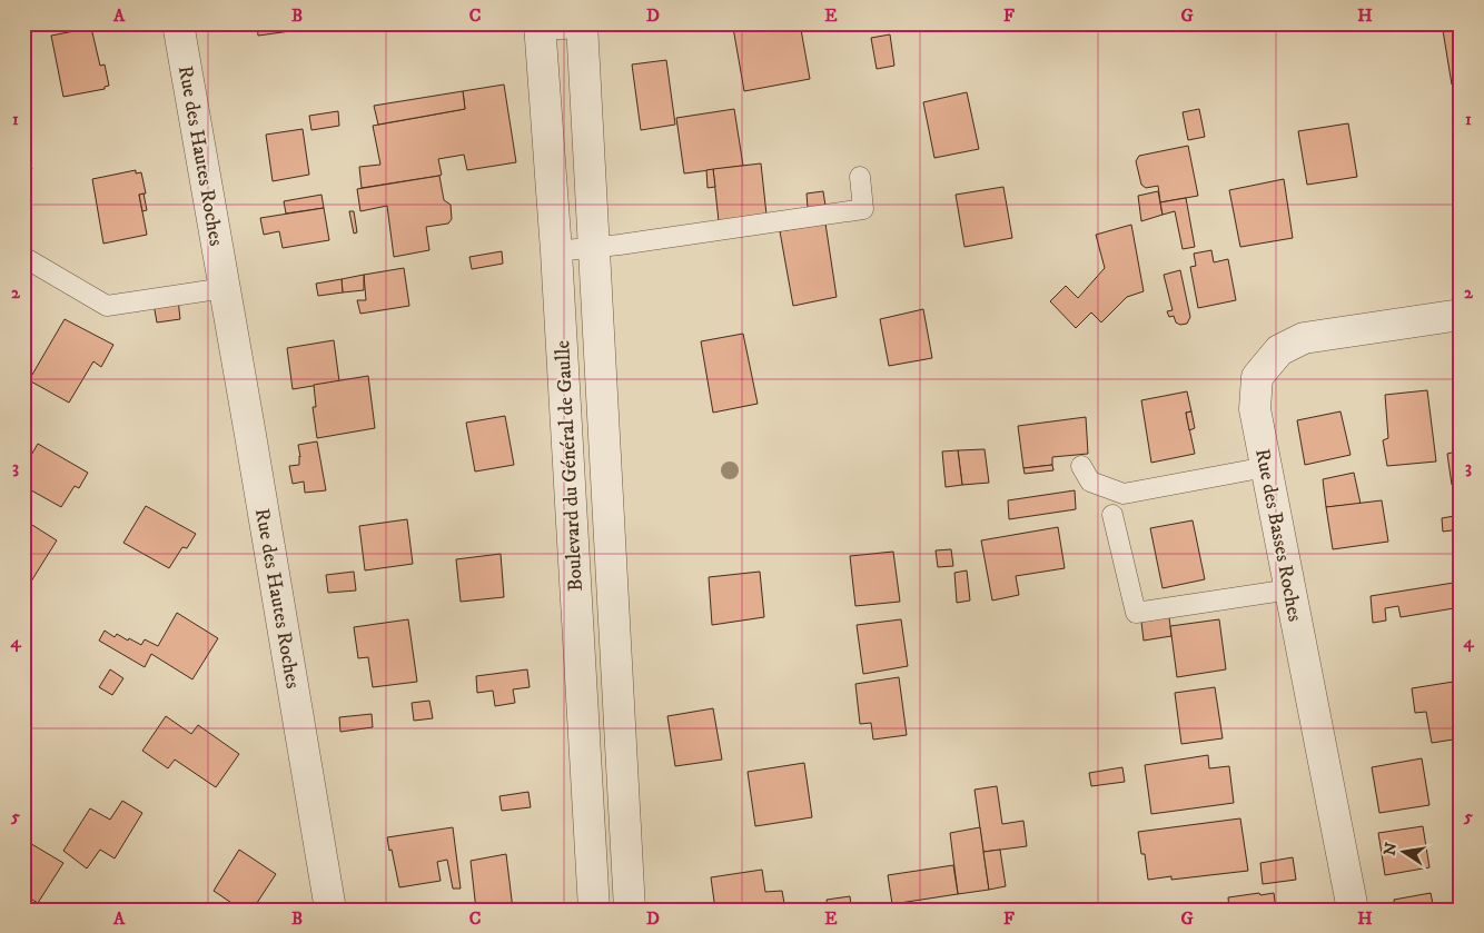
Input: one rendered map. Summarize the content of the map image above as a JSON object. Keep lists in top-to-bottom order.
{
  "streets": {
    "street": ["Rue des Hautes Roches", "Boulevard du Général de Gaulle", "Rue des Basses Roches"]
  },
  "north": "left",
  "grid": {
    "columns": [
      "A",
      "B",
      "C",
      "D",
      "E",
      "F",
      "G",
      "H"
    ],
    "rows": [
      "1",
      "2",
      "3",
      "4",
      "5"
    ]
  }
}
